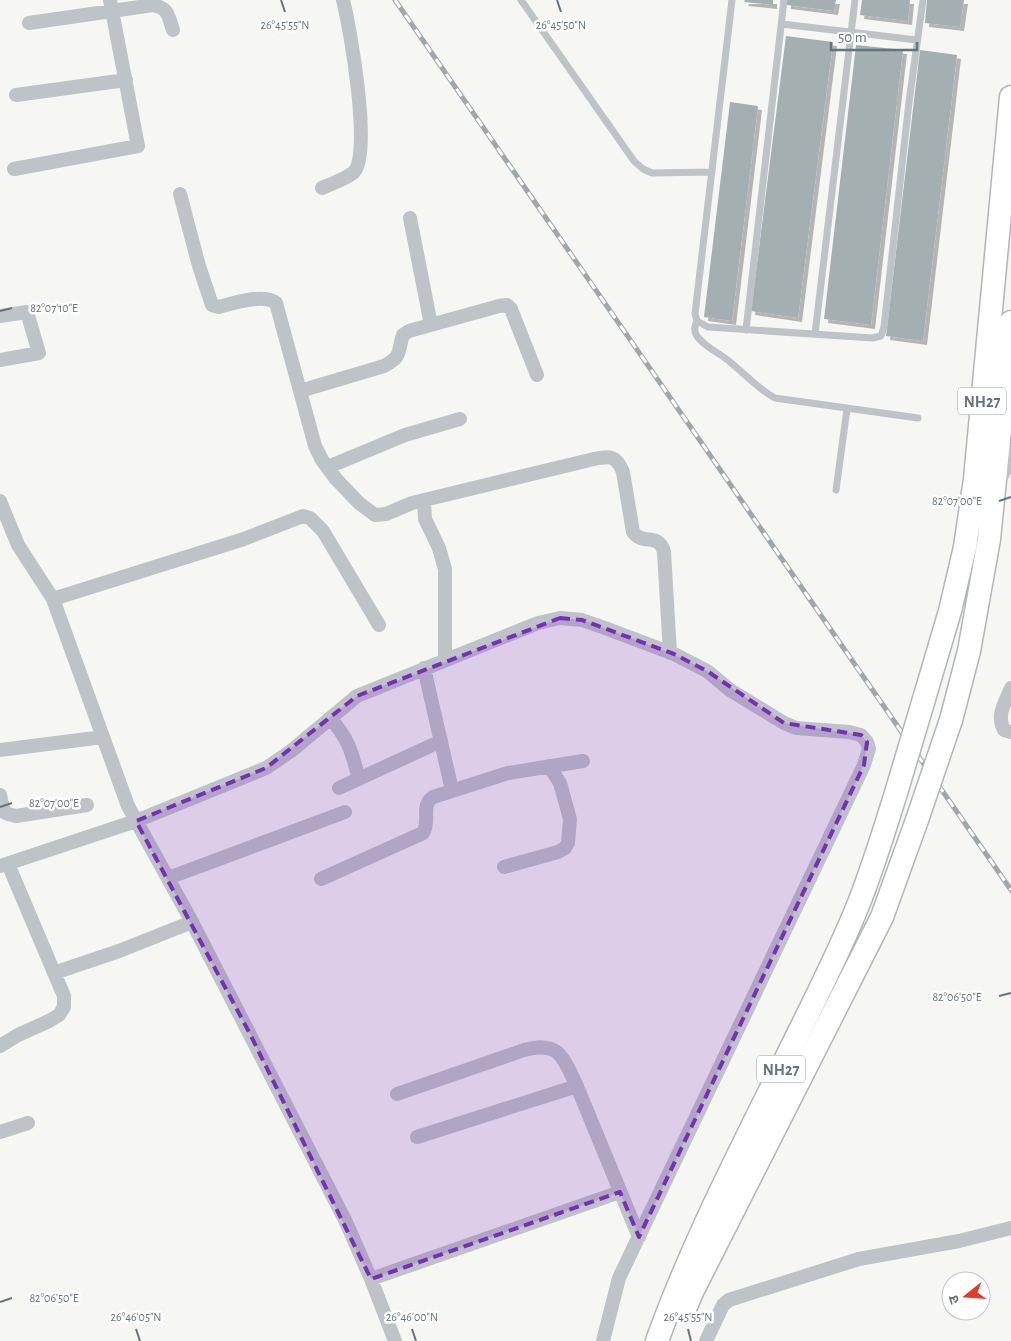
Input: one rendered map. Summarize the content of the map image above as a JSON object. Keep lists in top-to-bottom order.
{
  "streets": {
    "highway": ["NH27"]
  },
  "scale_bar": "50 m",
  "north": "left",
  "coordinates": [
    "26°45'55\"N",
    "26°45'50\"N",
    "82°07'10\"E",
    "82°07'00\"E",
    "82°06'50\"E",
    "26°46'05\"N",
    "26°46'00\"N"
  ]
}
